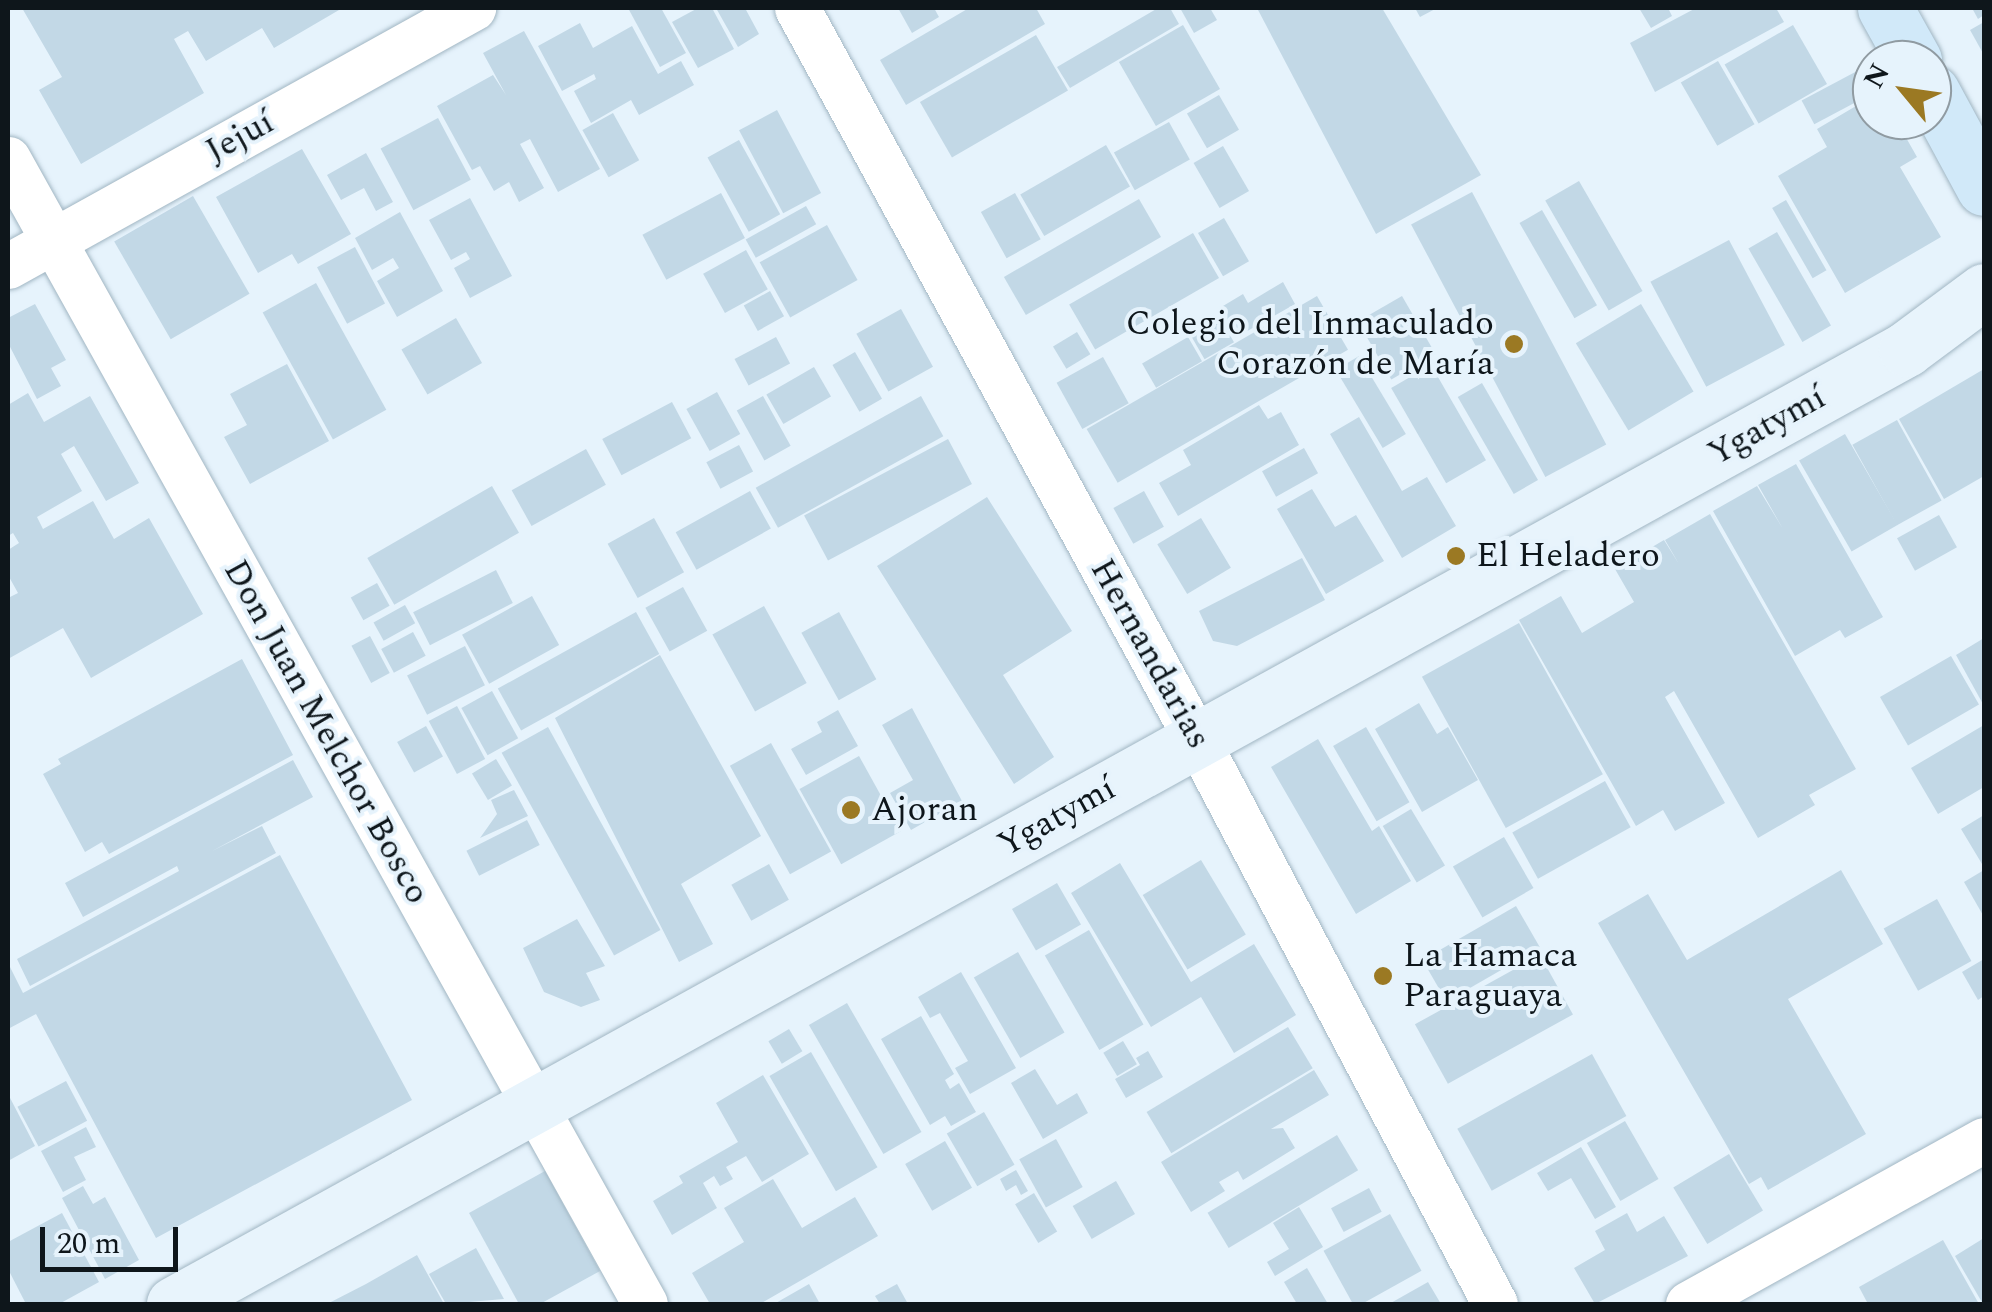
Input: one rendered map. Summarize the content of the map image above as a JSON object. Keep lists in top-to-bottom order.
{
  "streets": {
    "street": [
      "Jejuí",
      "Ygatymí",
      "Hernandarias",
      "Don Juan Melchor Bosco"
    ]
  },
  "crossings": [
    ["Jejuí", "Don Juan Melchor Bosco"],
    ["Ygatymí", "Hernandarias"],
    ["Ygatymí", "Don Juan Melchor Bosco"]
  ],
  "places": [
    "Colegio del Inmaculado Corazón de María",
    "El Heladero",
    "Ajoran",
    "La Hamaca Paraguaya"
  ],
  "scale_bar": "20 m",
  "north": "top left"
}
